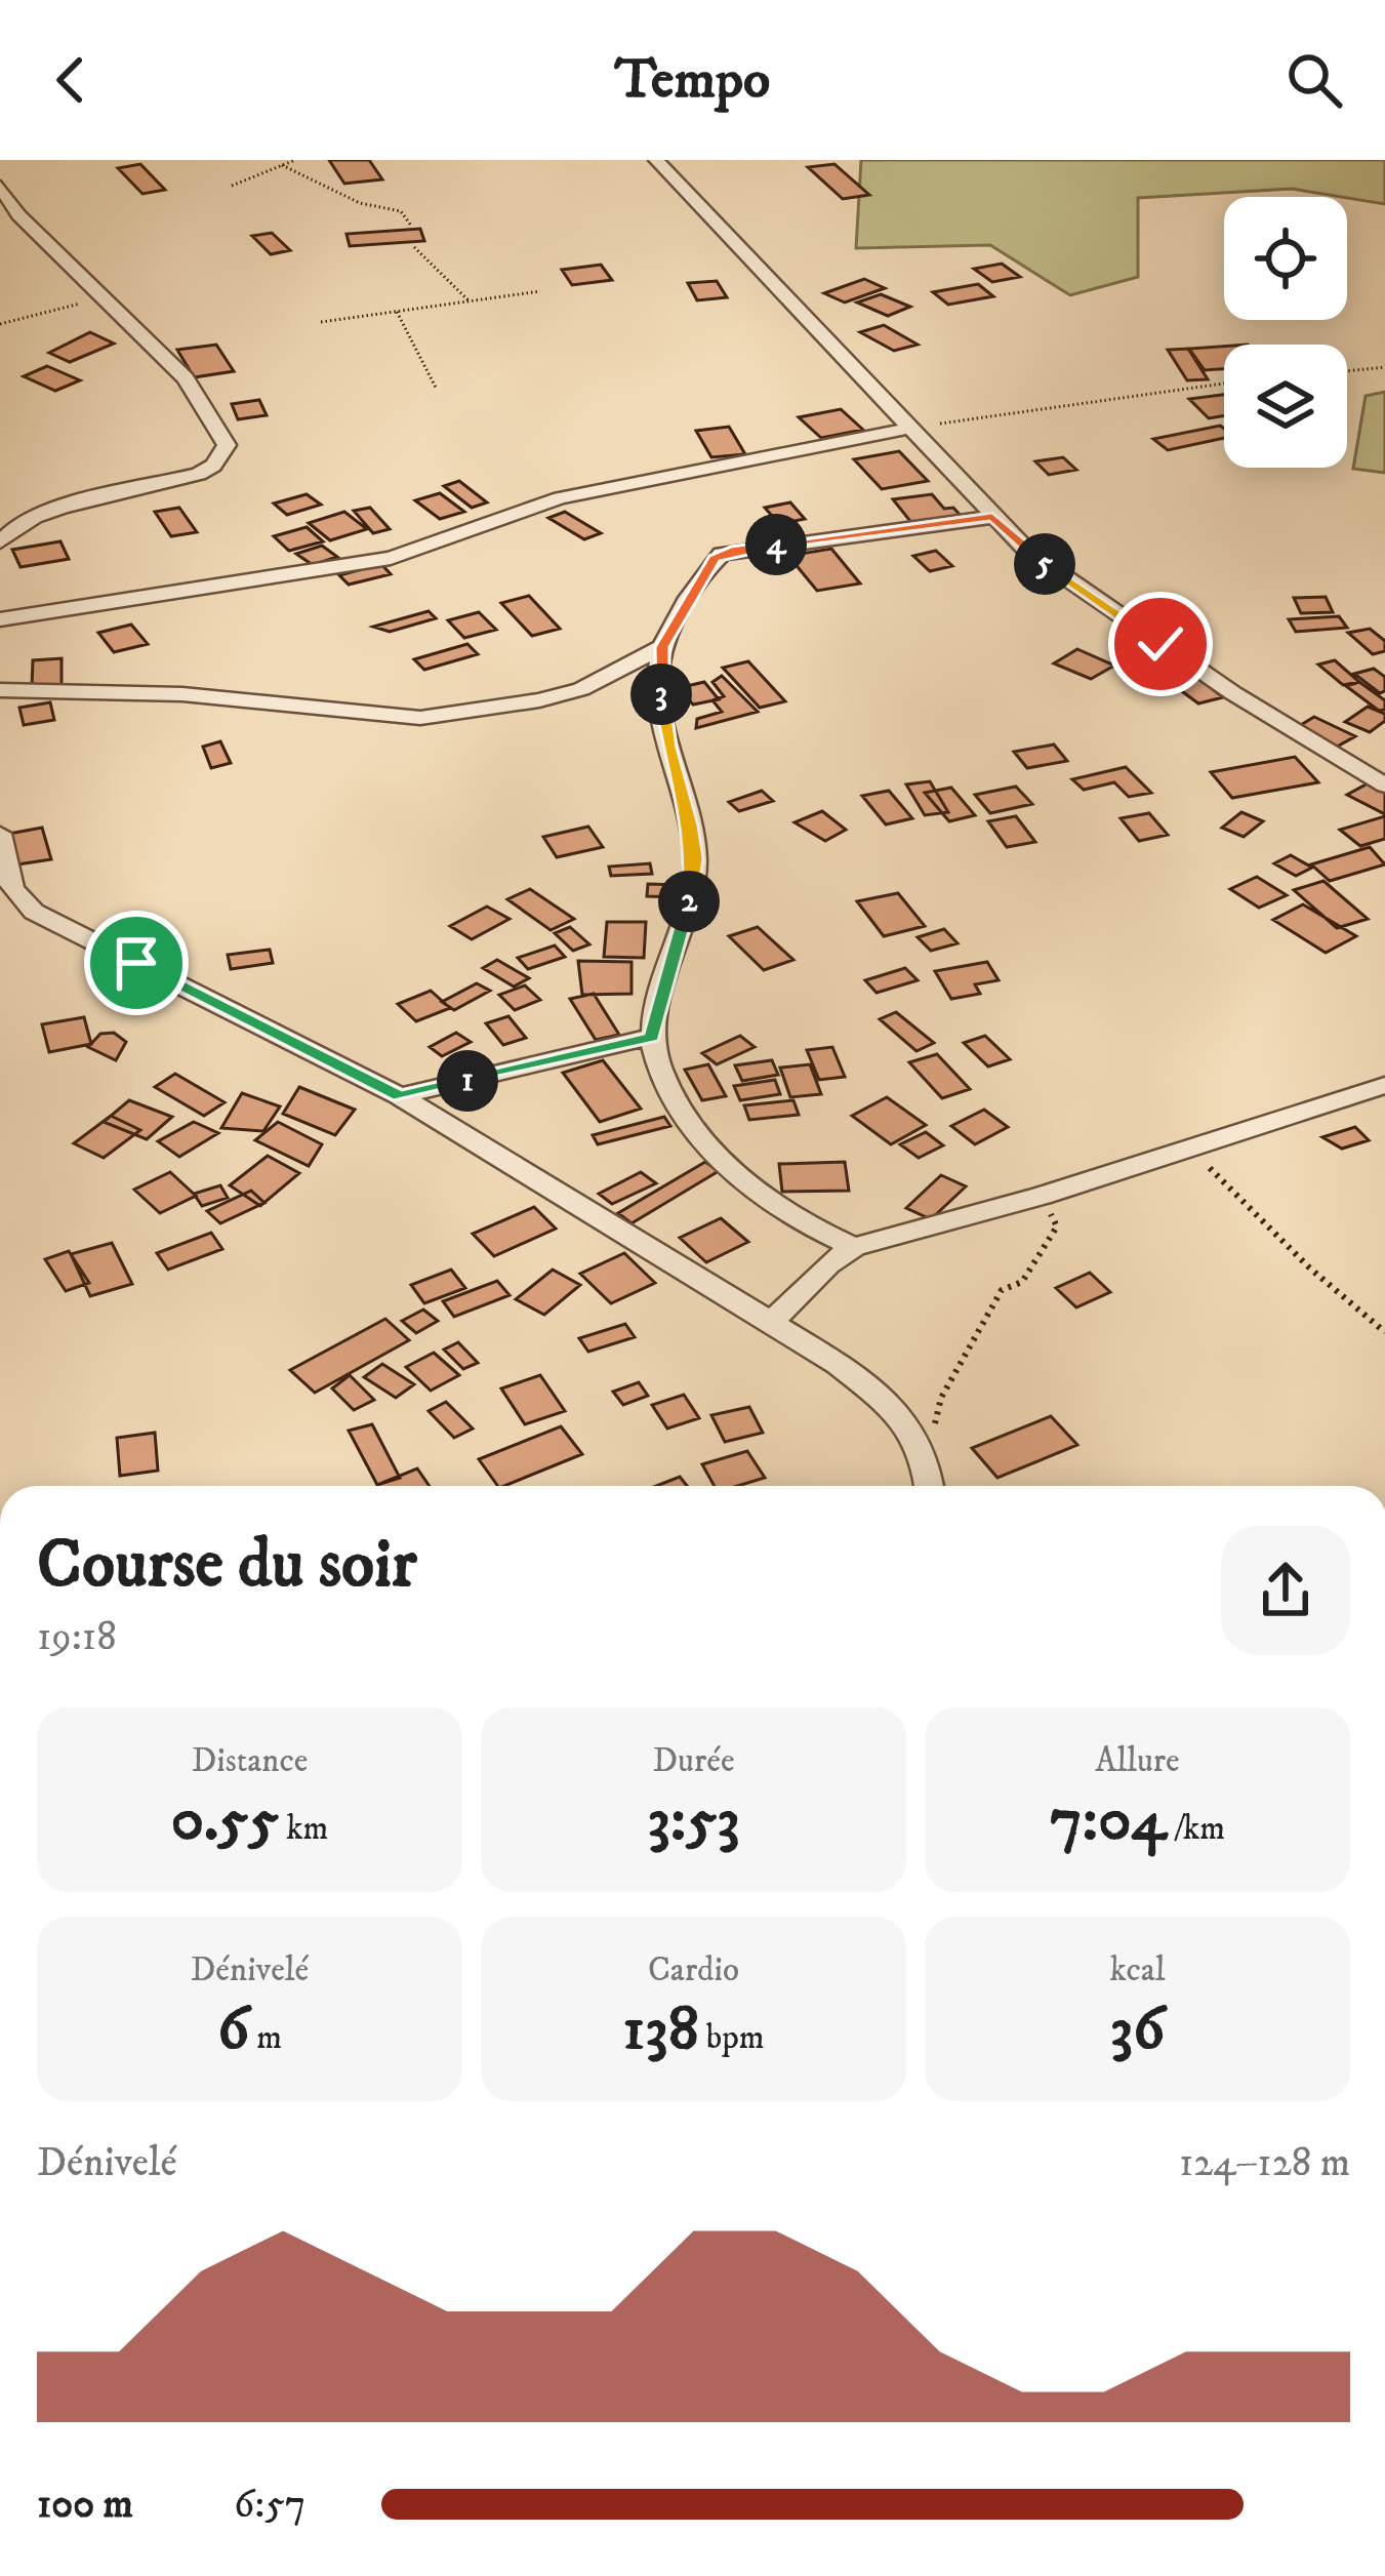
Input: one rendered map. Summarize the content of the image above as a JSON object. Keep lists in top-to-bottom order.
{
  "page": {
    "header": "Tempo",
    "pins": [
      "4",
      "5",
      "3",
      "2",
      "1"
    ],
    "heading": ["Course du soir", "19:18"],
    "stats": [
      ["Distance", "0.55 km"],
      ["Durée", "3:53"],
      ["Allure", "7:04 /km"],
      ["Dénivelé", "6 m"],
      ["Cardio", "138 bpm"],
      ["kcal", "36"]
    ],
    "chart": ["Dénivelé", "124–128 m"],
    "list": [
      {
        "name": "100 m",
        "note": "6:57"
      }
    ]
  }
}
